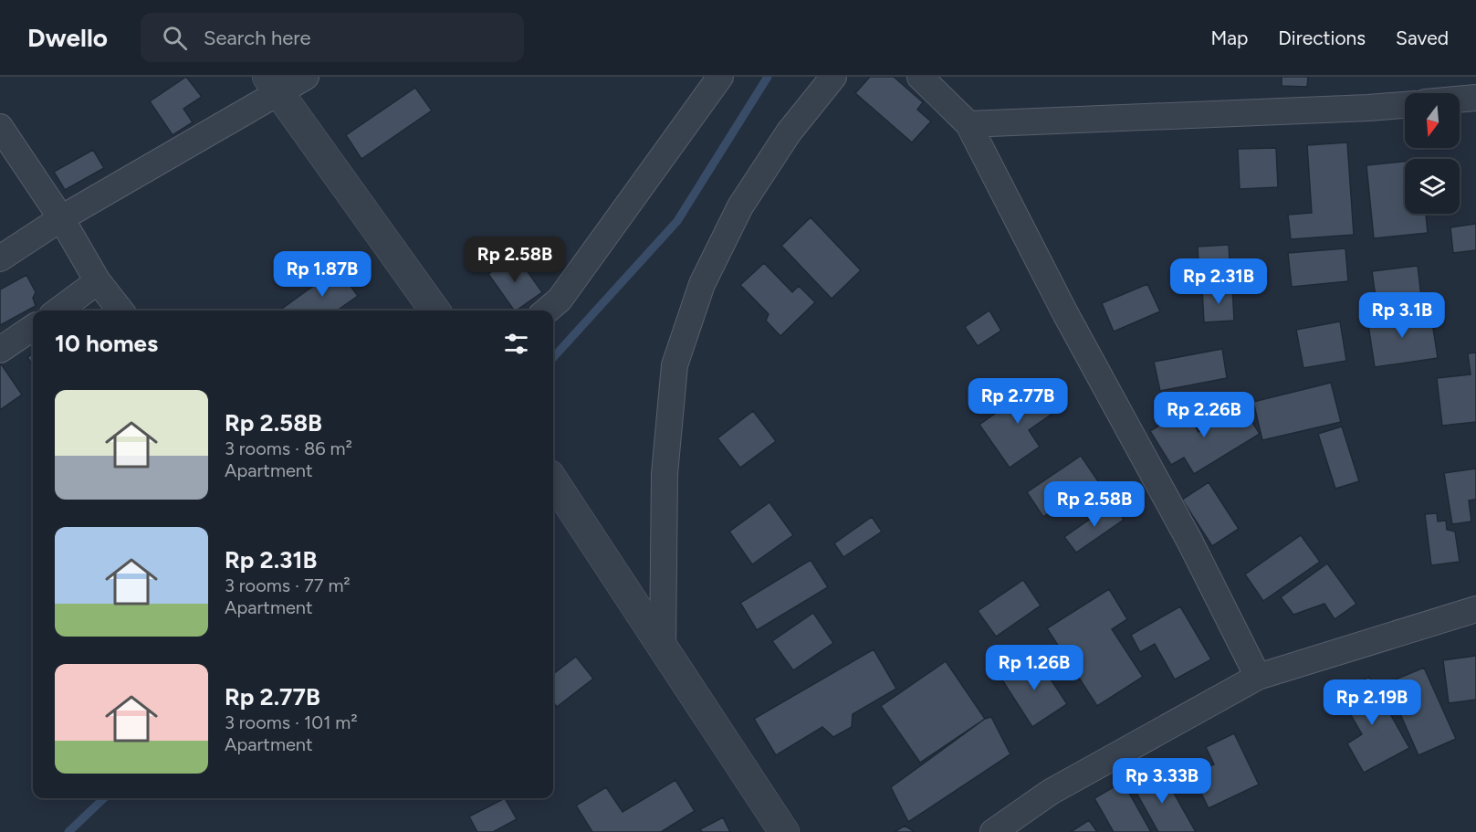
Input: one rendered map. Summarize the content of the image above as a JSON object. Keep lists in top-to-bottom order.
{
  "north": "bottom",
  "page": {
    "header": "Dwello",
    "search": "Search here",
    "nav": ["Map", "Directions", "Saved"],
    "price": [
      "Rp 2.58B",
      "Rp 1.87B",
      "Rp 2.31B",
      "Rp 3.1B",
      "Rp 2.77B",
      "Rp 2.26B",
      "Rp 2.58B",
      "Rp 1.26B",
      "Rp 2.19B",
      "Rp 3.33B"
    ],
    "heading": "10 homes",
    "list": [
      {
        "name": "Rp 2.58B",
        "note": "3 rooms · 86 m² · Apartment"
      },
      {
        "name": "Rp 2.31B",
        "note": "3 rooms · 77 m² · Apartment"
      },
      {
        "name": "Rp 2.77B",
        "note": "3 rooms · 101 m² · Apartment"
      }
    ]
  }
}
